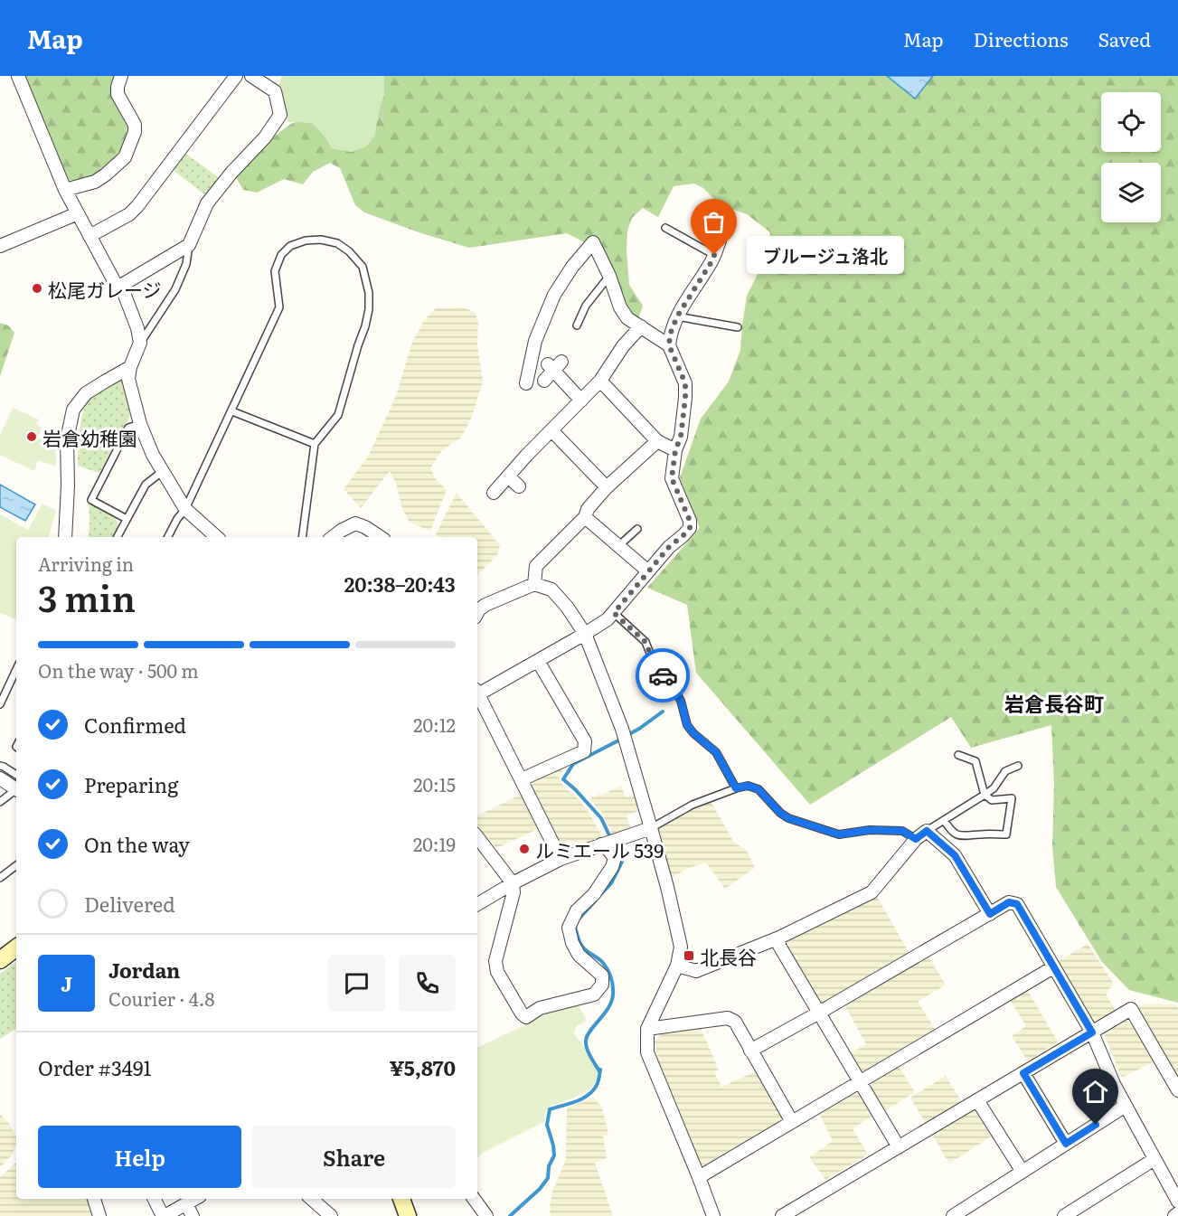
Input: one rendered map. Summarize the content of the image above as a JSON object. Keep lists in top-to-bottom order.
{
  "districts": ["岩倉長谷町"],
  "places": {
    "other": [
      "ブルージュ洛北",
      "松尾ガレージ",
      "岩倉幼稚園",
      "ルミエール 539"
    ],
    "transit": ["北長谷"]
  },
  "page": {
    "header": "Map",
    "nav": ["Map", "Directions", "Saved"],
    "bubble": "ブルージュ洛北",
    "heading": ["3 min", "Arriving in", "20:38–20:43"],
    "panel": [
      "Jordan",
      "Courier · 4.8",
      "Order #3491",
      "¥5,870"
    ],
    "bar": "On the way · 500 m",
    "list": [
      ["Confirmed", "20:12"],
      ["Preparing", "20:15"],
      ["On the way", "20:19"],
      "Delivered"
    ],
    "round": "J",
    "buttons": ["Help", "Share"]
  }
}
